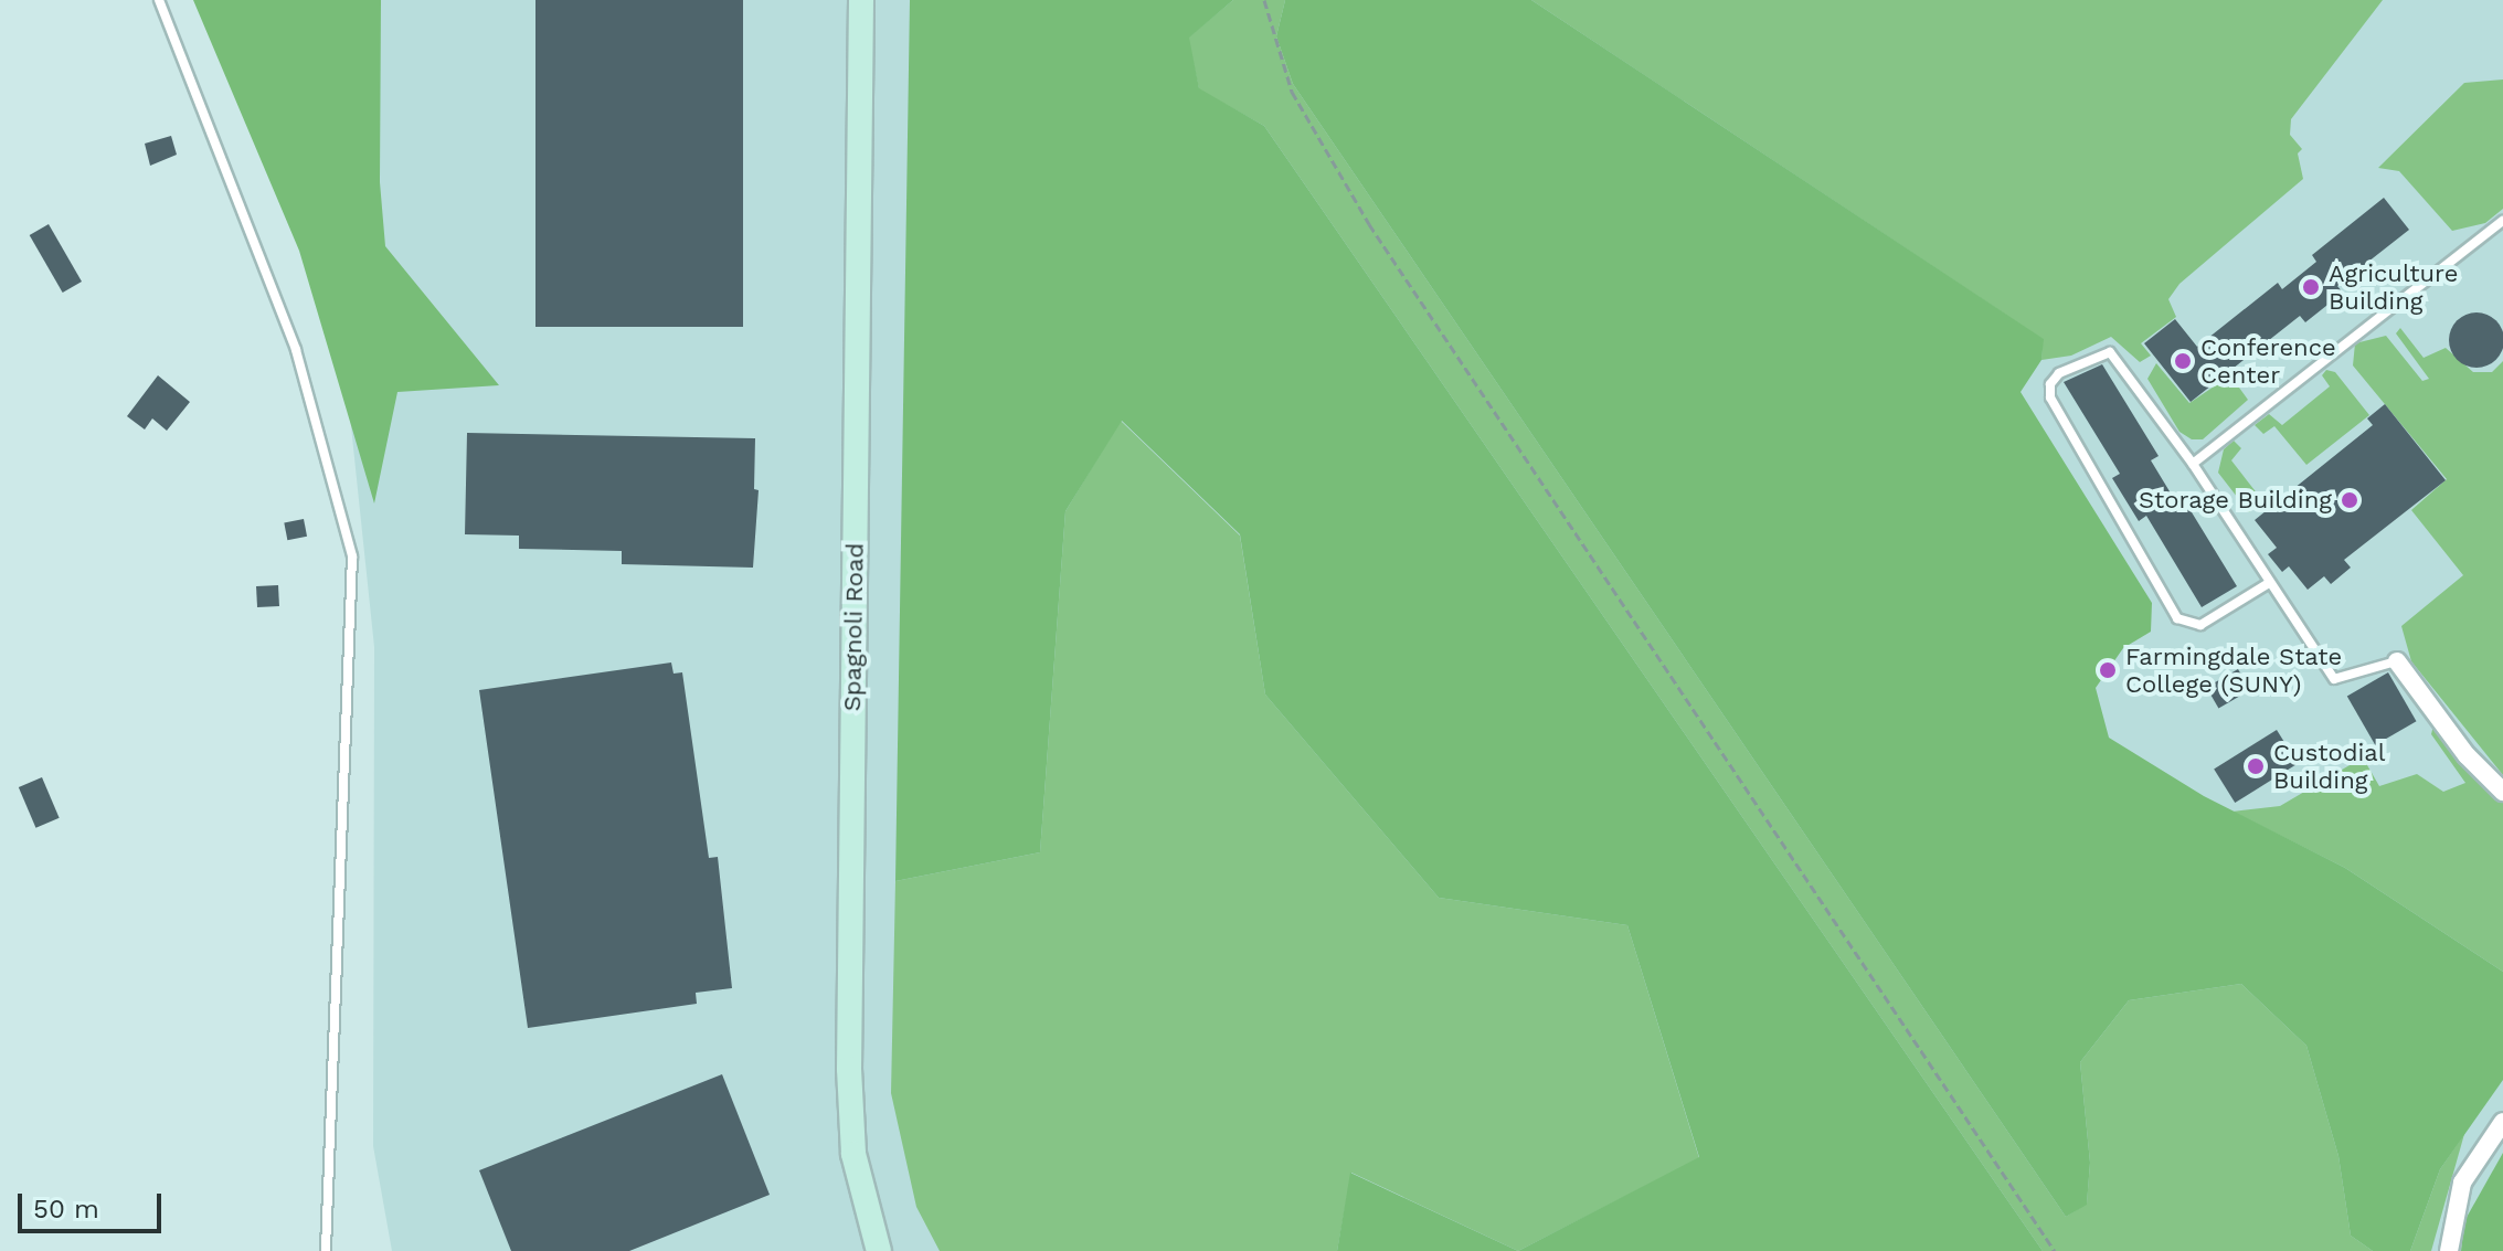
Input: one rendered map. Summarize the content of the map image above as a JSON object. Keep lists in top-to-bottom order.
{
  "streets": {
    "main road": ["Spagnoli Road"]
  },
  "places": [
    "Agriculture Building",
    "Conference Center",
    "Storage Building",
    "Farmingdale State College (SUNY)",
    "Custodial Building"
  ],
  "scale_bar": "50 m"
}
